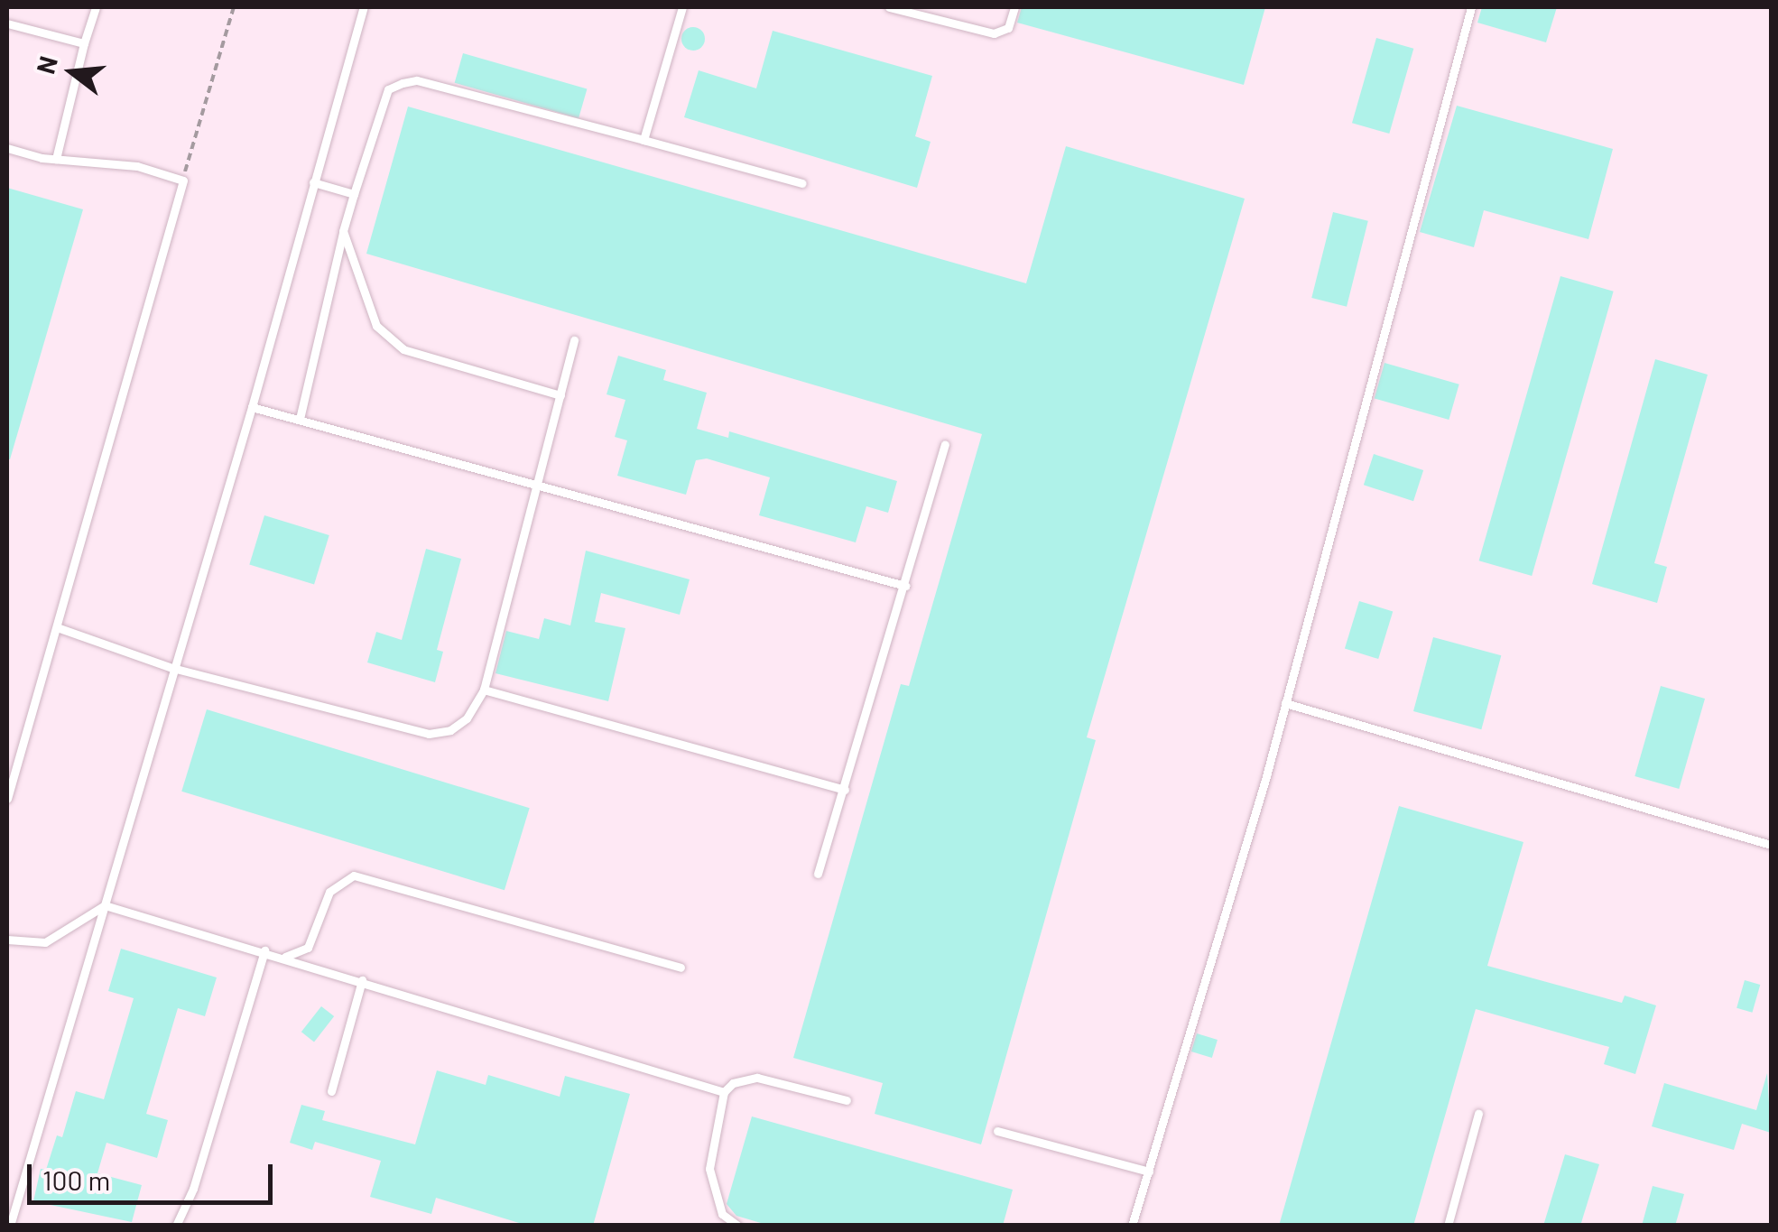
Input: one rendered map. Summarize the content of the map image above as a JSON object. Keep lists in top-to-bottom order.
{
  "scale_bar": "100 m",
  "north": "left"
}
